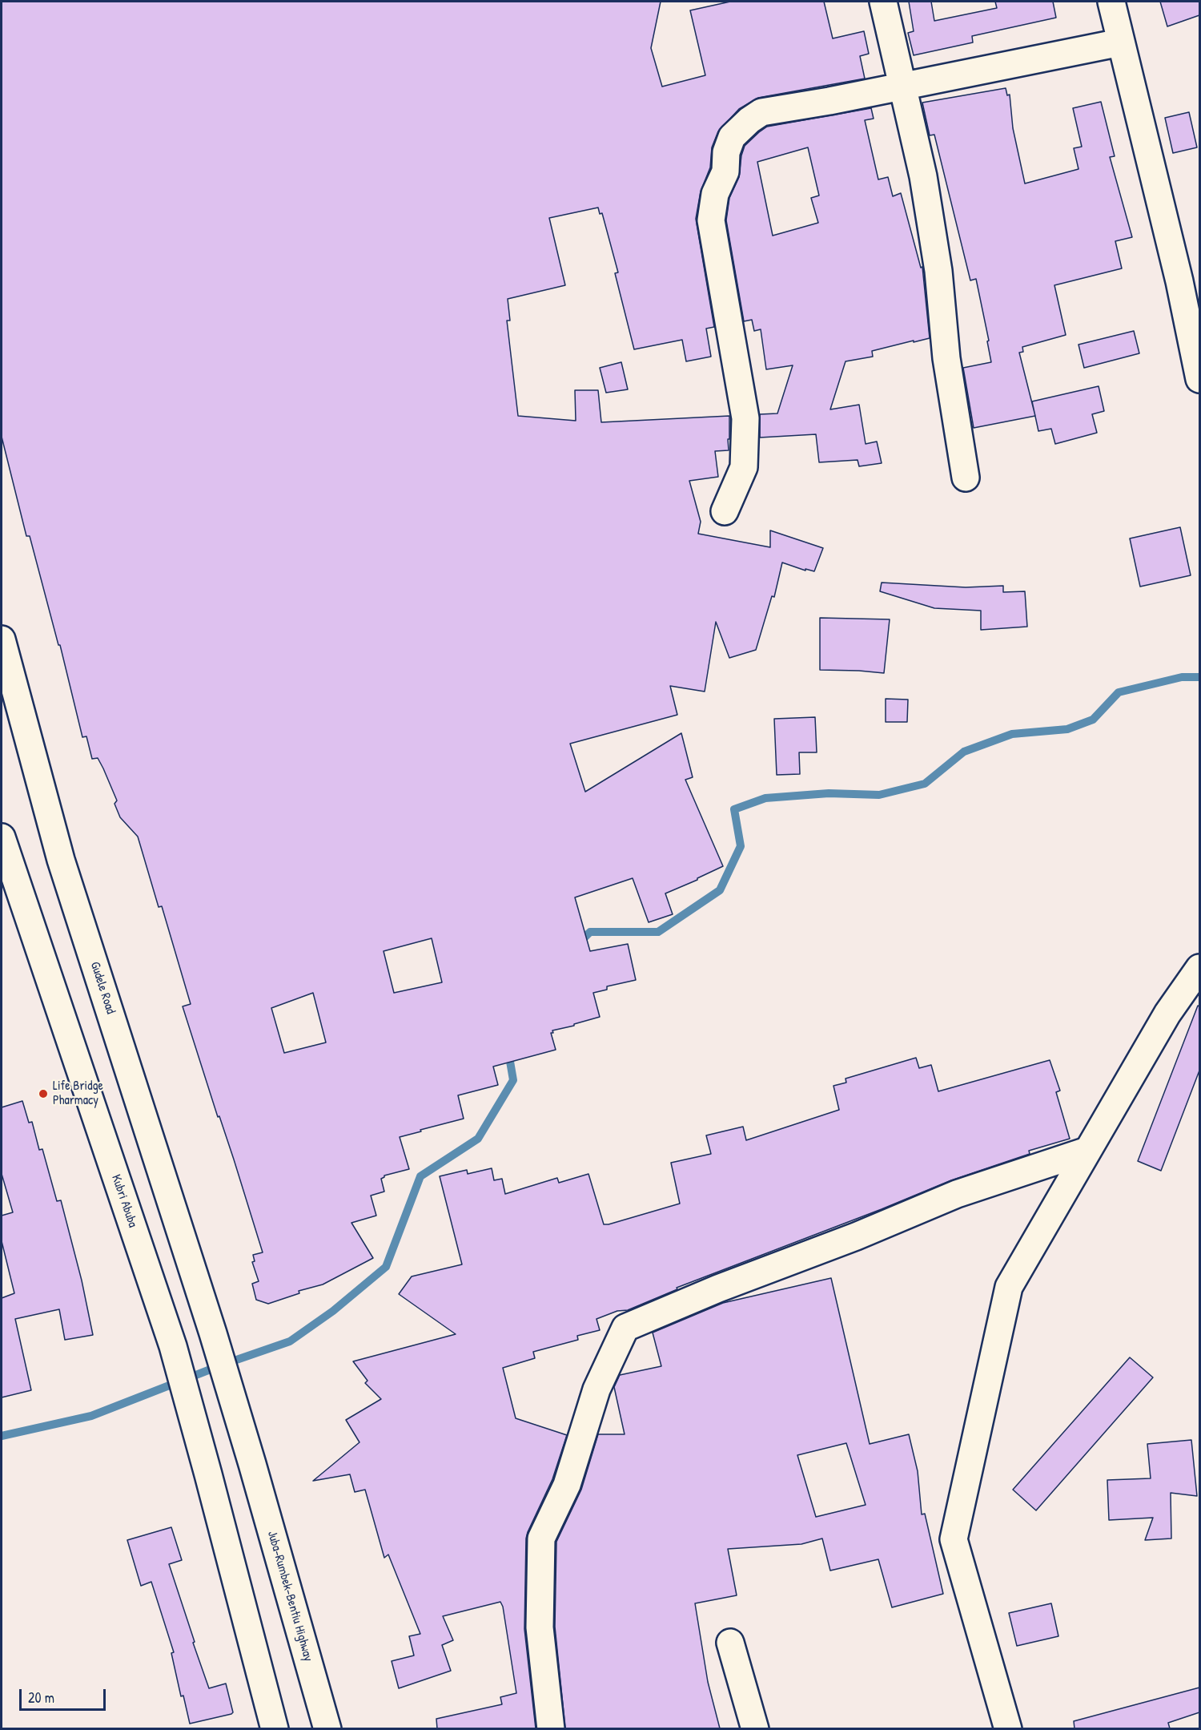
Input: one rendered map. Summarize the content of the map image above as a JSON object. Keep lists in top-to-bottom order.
{
  "streets": {
    "main road": ["Gudele Road", "Kubri Abuba", "Juba-Rumbek-Bentiu Highway"]
  },
  "crossings": [
    ["Gudele Road", "Juba-Rumbek-Bentiu Highway"]
  ],
  "places": ["Life Bridge Pharmacy"],
  "scale_bar": "20 m"
}
